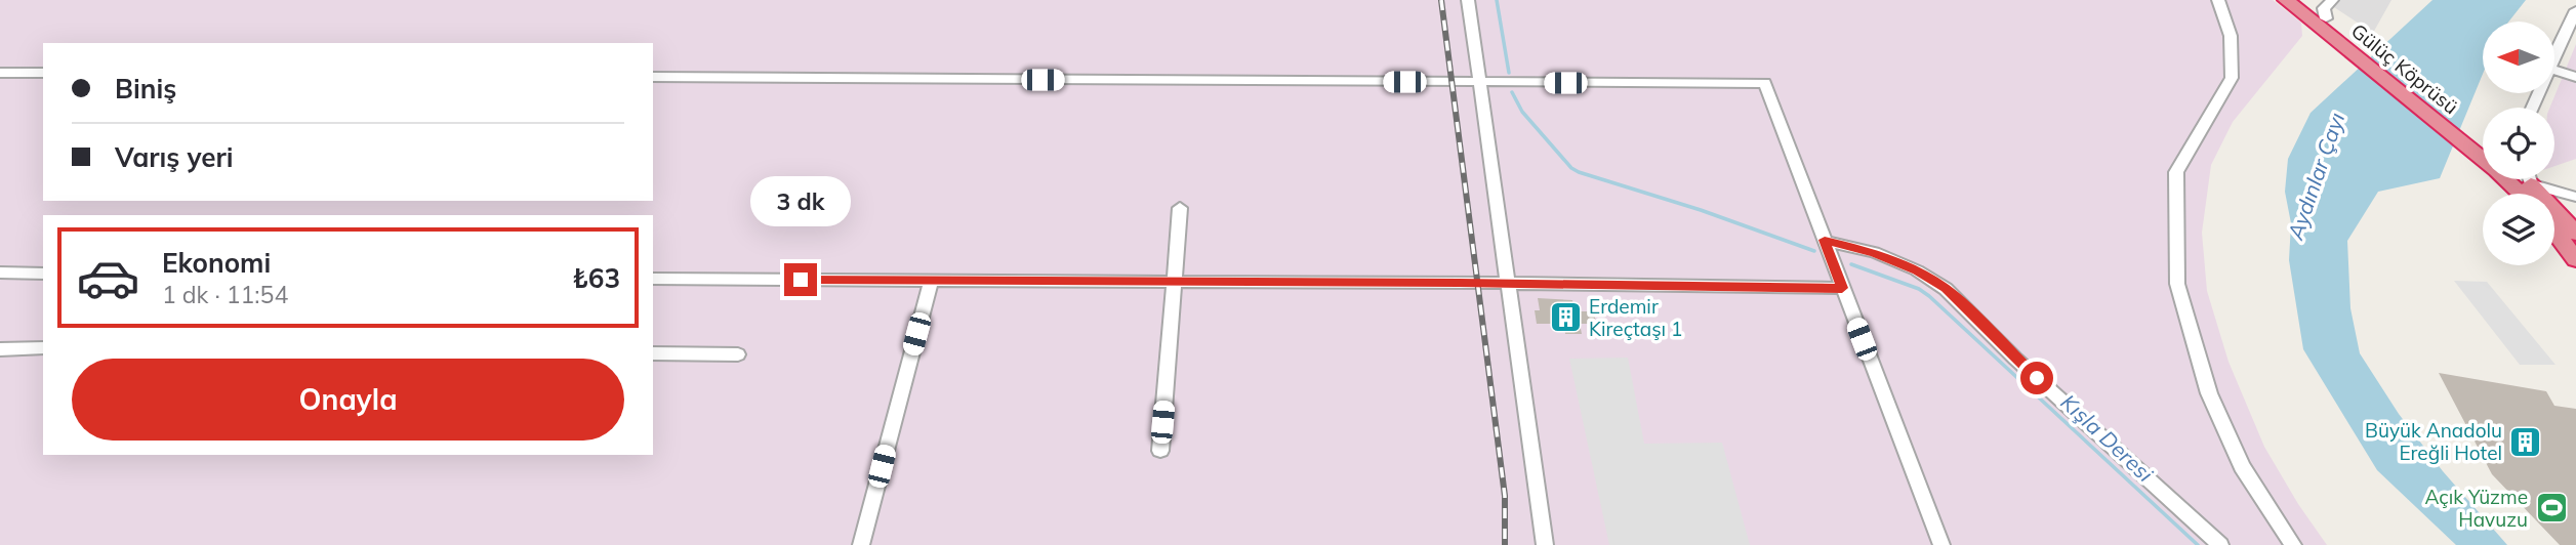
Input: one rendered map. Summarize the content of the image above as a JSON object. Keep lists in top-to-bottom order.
{
  "streets": {
    "highway": ["Gülüç Köprüsü"]
  },
  "water": ["Aydınlar Çayı", "Kışla Deresi"],
  "places": {
    "building": ["Erdemir Kireçtaşı 1", "Büyük Anadolu Ereğli Hotel"],
    "sports": ["Açık Yüzme Havuzu"]
  },
  "north": "left",
  "page": {
    "banner": ["Biniş", "Varış yeri"],
    "bubble": "3 dk",
    "list": [
      {
        "name": "Ekonomi",
        "note": "1 dk · 11:54",
        "value": "₺63"
      }
    ],
    "buttons": "Onayla"
  }
}
